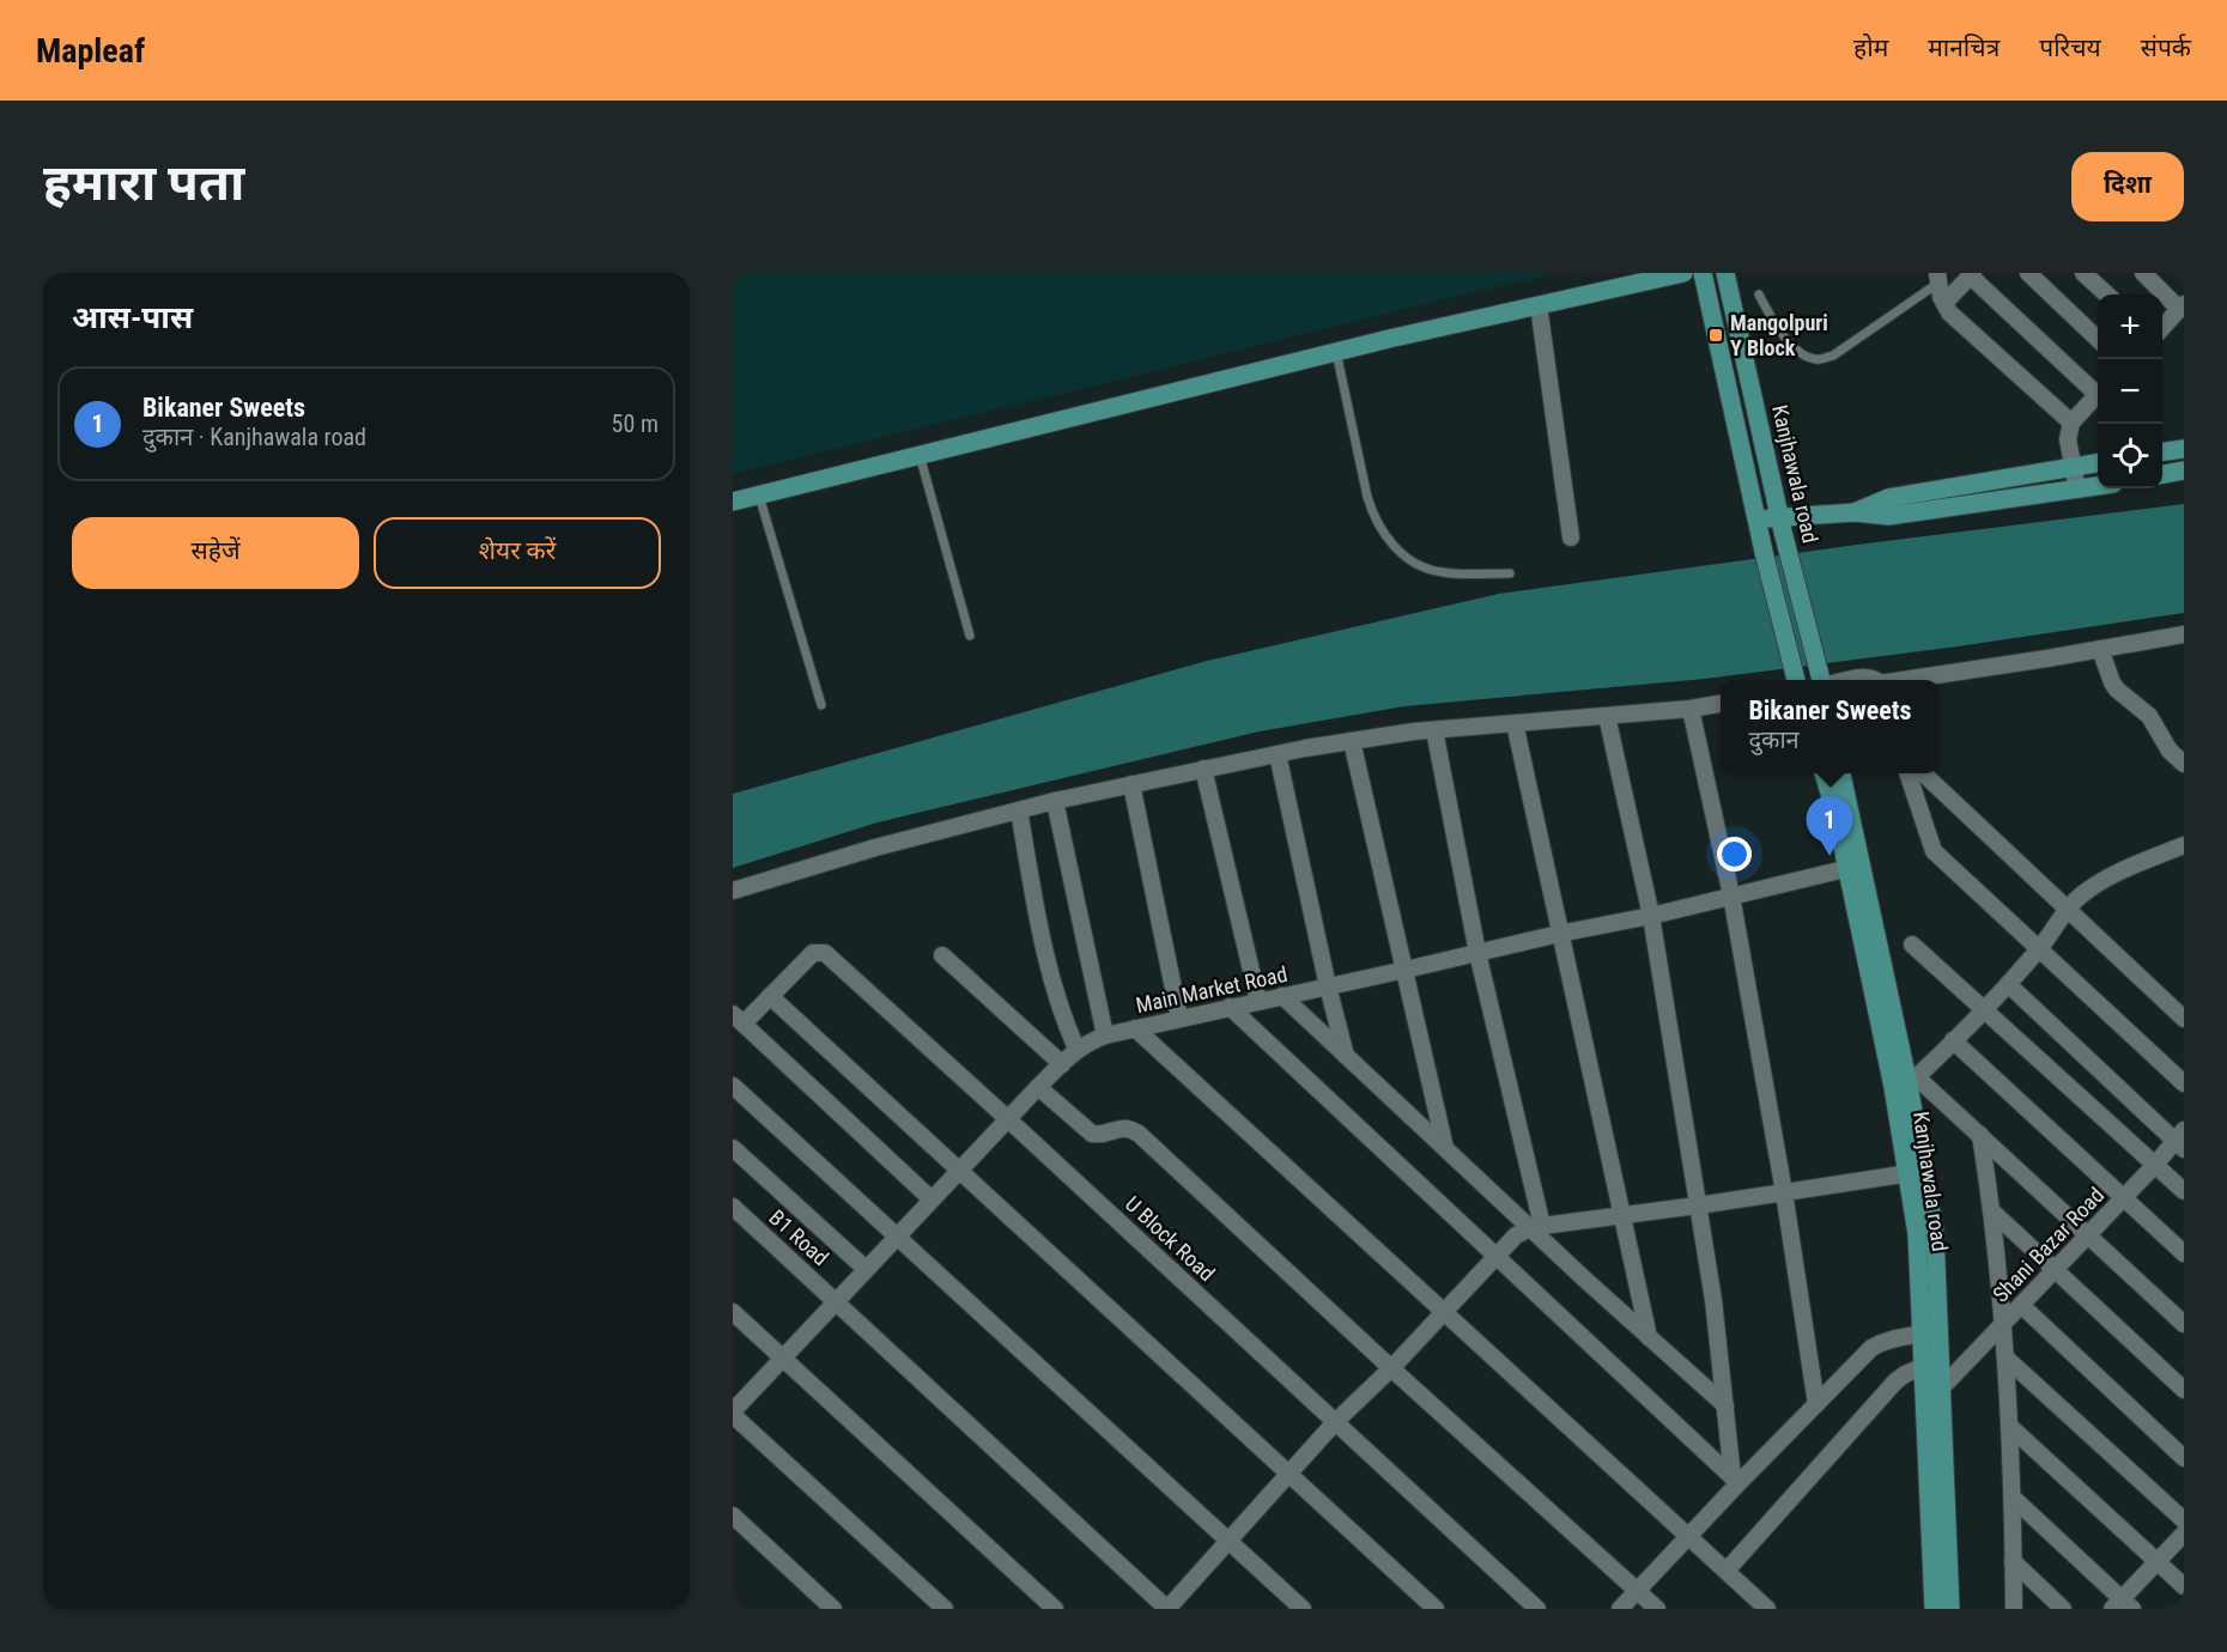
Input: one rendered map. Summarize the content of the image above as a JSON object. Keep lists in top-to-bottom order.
{
  "streets": {
    "main road": ["Kanjhawala road"],
    "street": [
      "Main Market Road",
      "B1 Road",
      "U Block Road",
      "Shani Bazar Road"
    ]
  },
  "crossings": [
    ["Kanjhawala road", "Main Market Road"],
    ["Kanjhawala road", "Shani Bazar Road"],
    ["Main Market Road", "B1 Road"],
    ["Main Market Road", "U Block Road"]
  ],
  "places": {
    "transit": ["Mangolpuri Y Block"]
  },
  "page": {
    "header": "Mapleaf",
    "nav": [
      "होम",
      "मानचित्र",
      "परिचय",
      "संपर्क"
    ],
    "buttons": [
      "दिशा",
      ["सहेजें", "शेयर करें"]
    ],
    "title": "हमारा पता",
    "heading": "आस-पास",
    "map_buttons": ["+", "−"],
    "list": [
      {
        "mark": "1",
        "name": "Bikaner Sweets",
        "note": "दुकान · Kanjhawala road",
        "value": "50 m"
      }
    ],
    "popup": ["Bikaner Sweets", "दुकान"],
    "pins": "1"
  }
}
